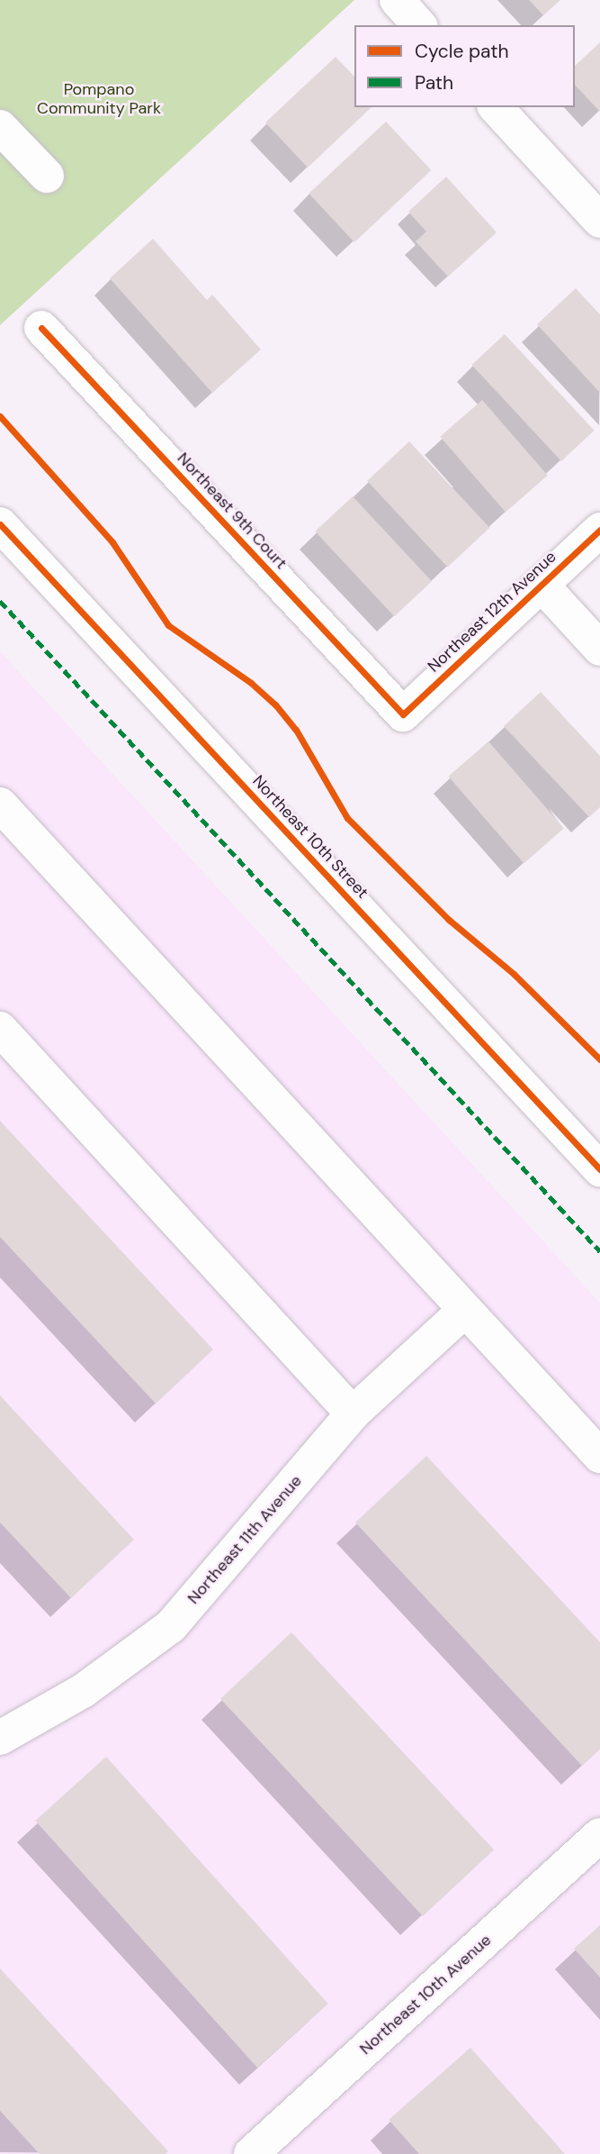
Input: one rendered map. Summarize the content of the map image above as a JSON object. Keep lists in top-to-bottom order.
{
  "streets": {
    "street": [
      "Northeast 9th Court",
      "Northeast 12th Avenue",
      "Northeast 10th Street",
      "Northeast 11th Avenue",
      "Northeast 10th Avenue"
    ]
  },
  "crossings": [
    ["Northeast 9th Court", "Northeast 12th Avenue"]
  ],
  "parks": ["Pompano Community Park"],
  "legend": ["Cycle path", "Path"]
}
